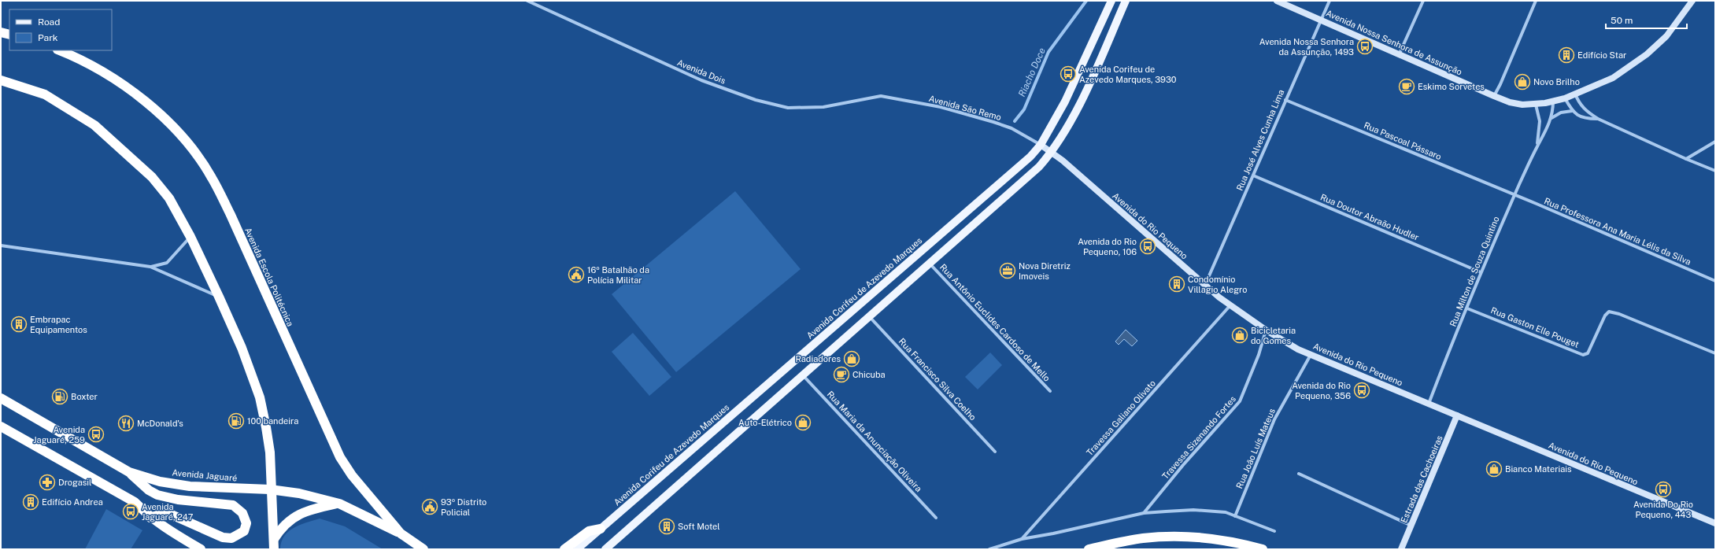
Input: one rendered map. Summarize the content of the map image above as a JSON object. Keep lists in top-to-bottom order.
{
  "streets": {
    "highway": ["Avenida Escola Politécnica", "Avenida Jaguaré"],
    "main road": [
      "Avenida Nossa Senhora de Assunção",
      "Avenida do Rio Pequeno",
      "Avenida Corifeu de Azevedo Marques",
      "Estrada das Cachoeiras"
    ],
    "street": [
      "Avenida Dois",
      "Avenida São Remo",
      "Rua José Alves Cunha Lima",
      "Rua Pascoal Pássaro",
      "Rua Doutor Abraão Hudler",
      "Rua Professora Ana Maria Lélis da Silva",
      "Rua Milton de Souza Quintino",
      "Rua Antônio Euclides Cardoso de Mello",
      "Rua Gaston Elle Pouget",
      "Rua Francisco Silva Coelho",
      "Travessa Galiano Olivato",
      "Travessa Sizenando Fortes",
      "Rua Maria da Anunciação Oliveira",
      "Rua João Luís Mateus"
    ]
  },
  "crossings": [
    ["Avenida Nossa Senhora de Assunção", "Rua José Alves Cunha Lima"],
    ["Avenida Nossa Senhora de Assunção", "Rua Milton de Souza Quintino"],
    ["Avenida Dois", "Avenida São Remo"],
    ["Avenida São Remo", "Avenida do Rio Pequeno"],
    ["Avenida São Remo", "Avenida Corifeu de Azevedo Marques"],
    ["Rua José Alves Cunha Lima", "Rua Pascoal Pássaro"],
    ["Rua José Alves Cunha Lima", "Rua Doutor Abraão Hudler"],
    ["Rua José Alves Cunha Lima", "Avenida do Rio Pequeno"],
    ["Rua Pascoal Pássaro", "Rua Professora Ana Maria Lélis da Silva"],
    ["Rua Pascoal Pássaro", "Rua Milton de Souza Quintino"],
    ["Rua Doutor Abraão Hudler", "Rua Milton de Souza Quintino"],
    ["Avenida do Rio Pequeno", "Rua Milton de Souza Quintino"],
    ["Avenida do Rio Pequeno", "Avenida Corifeu de Azevedo Marques"],
    ["Avenida do Rio Pequeno", "Travessa Galiano Olivato"],
    ["Avenida do Rio Pequeno", "Travessa Sizenando Fortes"],
    ["Avenida do Rio Pequeno", "Rua João Luís Mateus"],
    ["Avenida do Rio Pequeno", "Estrada das Cachoeiras"],
    ["Rua Professora Ana Maria Lélis da Silva", "Rua Milton de Souza Quintino"],
    ["Rua Milton de Souza Quintino", "Rua Gaston Elle Pouget"],
    ["Avenida Escola Politécnica", "Avenida Jaguaré"]
  ],
  "water": ["Riacho Doce"],
  "places": {
    "bus stop": [
      "Avenida Nossa Senhora da Assunção, 1493",
      "Avenida Corifeu de Azevedo Marques, 3930",
      "Avenida do Rio Pequeno, 106",
      "Avenida do Rio Pequeno, 356",
      "Avenida Jaguaré, 259",
      "Avenida Do Rio Pequeno, 443",
      "Avenida Jaguaré, 247"
    ],
    "building": [
      "Edifício Star",
      "Condomínio Villagio Alegro",
      "Embrapac Equipamentos",
      "Edifício Andrea",
      "Soft Motel"
    ],
    "shop": [
      "Novo Brilho",
      "Bicicletaria do Gomes",
      "Radiadores",
      "Auto-Elétrico",
      "Bianco Materiais"
    ],
    "cafe": ["Eskimo Sorvetes", "Chicuba"],
    "office": ["Nova Diretriz Imoveis"],
    "public building": ["16º Batalhão da Polícia Militar", "93º Distrito Policial"],
    "fuel station": ["Boxter", "100 bandeira"],
    "restaurant": ["McDonald's"],
    "pharmacy": ["Drogasil"]
  },
  "legend": ["Road", "Park"],
  "scale_bar": "50 m"
}
